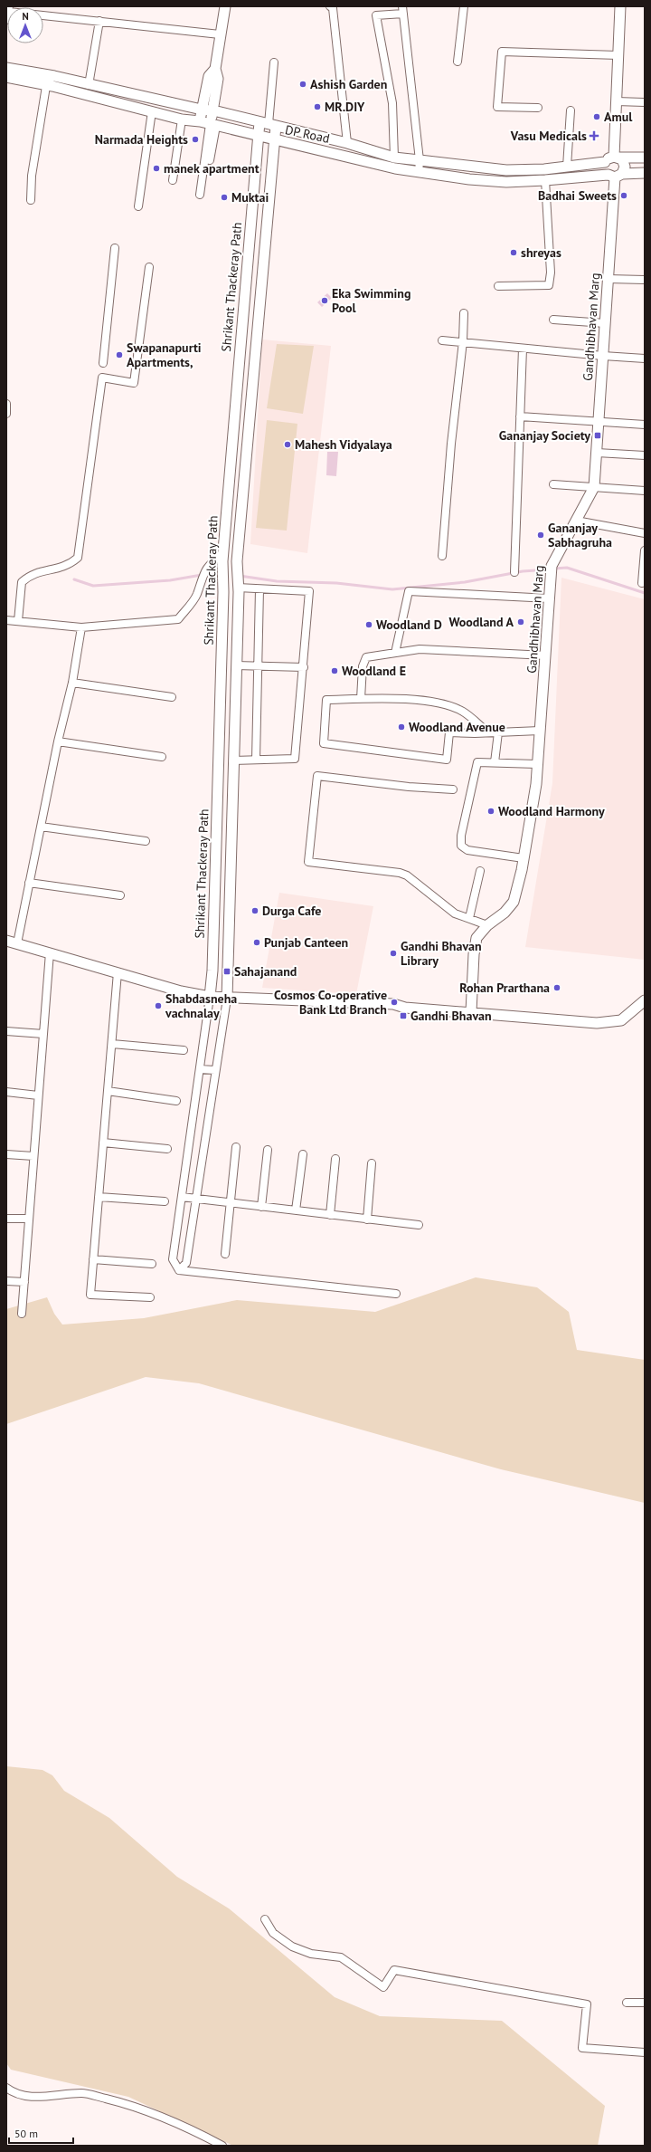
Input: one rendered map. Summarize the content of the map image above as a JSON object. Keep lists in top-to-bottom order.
{
  "streets": {
    "street": ["DP Road", "Shrikant Thackeray Path", "Gandhibhavan Marg"]
  },
  "crossings": [
    ["DP Road", "Shrikant Thackeray Path"],
    ["DP Road", "Gandhibhavan Marg"]
  ],
  "places": {
    "other": [
      "Ashish Garden",
      "MR.DIY",
      "Amul",
      "Narmada Heights",
      "manek apartment",
      "Badhai Sweets",
      "Muktai",
      "shreyas",
      "Eka Swimming Pool",
      "Swapanapurti Apartments,",
      "Mahesh Vidyalaya",
      "Gananjay Sabhagruha",
      "Woodland A",
      "Woodland D",
      "Woodland E",
      "Woodland Avenue",
      "Woodland Harmony",
      "Durga Cafe",
      "Punjab Canteen",
      "Gandhi Bhavan Library",
      "Rohan Prarthana",
      "Cosmos Co-operative Bank Ltd Branch",
      "Shabdasneha vachnalay"
    ],
    "health": ["Vasu Medicals"],
    "transit": ["Gananjay Society", "Sahajanand", "Gandhi Bhavan"]
  },
  "scale_bar": "50 m",
  "north": "top"
}
